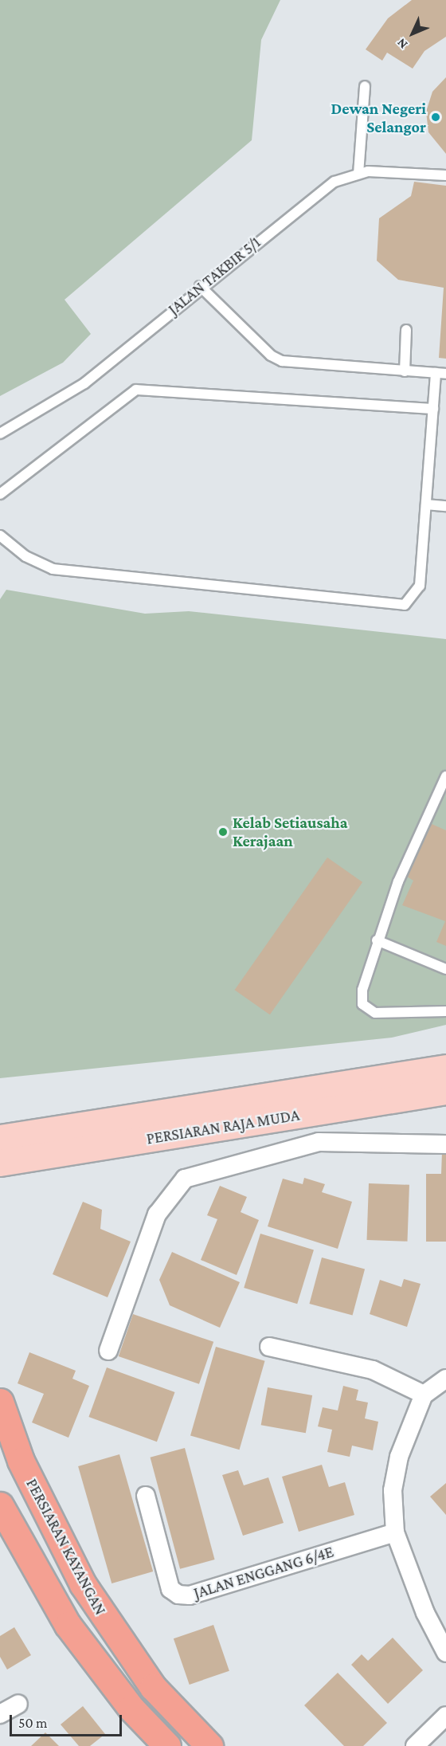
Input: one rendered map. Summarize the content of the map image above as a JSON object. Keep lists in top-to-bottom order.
{
  "streets": {
    "main road": ["PERSIARAN RAJA MUDA", "PERSIARAN KAYANGAN"],
    "street": ["JALAN ENGGANG 6/4E"],
    "lane": ["JALAN TAKBIR 5/1"]
  },
  "places": ["Dewan Negeri Selangor", "Kelab Setiausaha Kerajaan"],
  "scale_bar": "50 m",
  "north": "bottom left"
}
